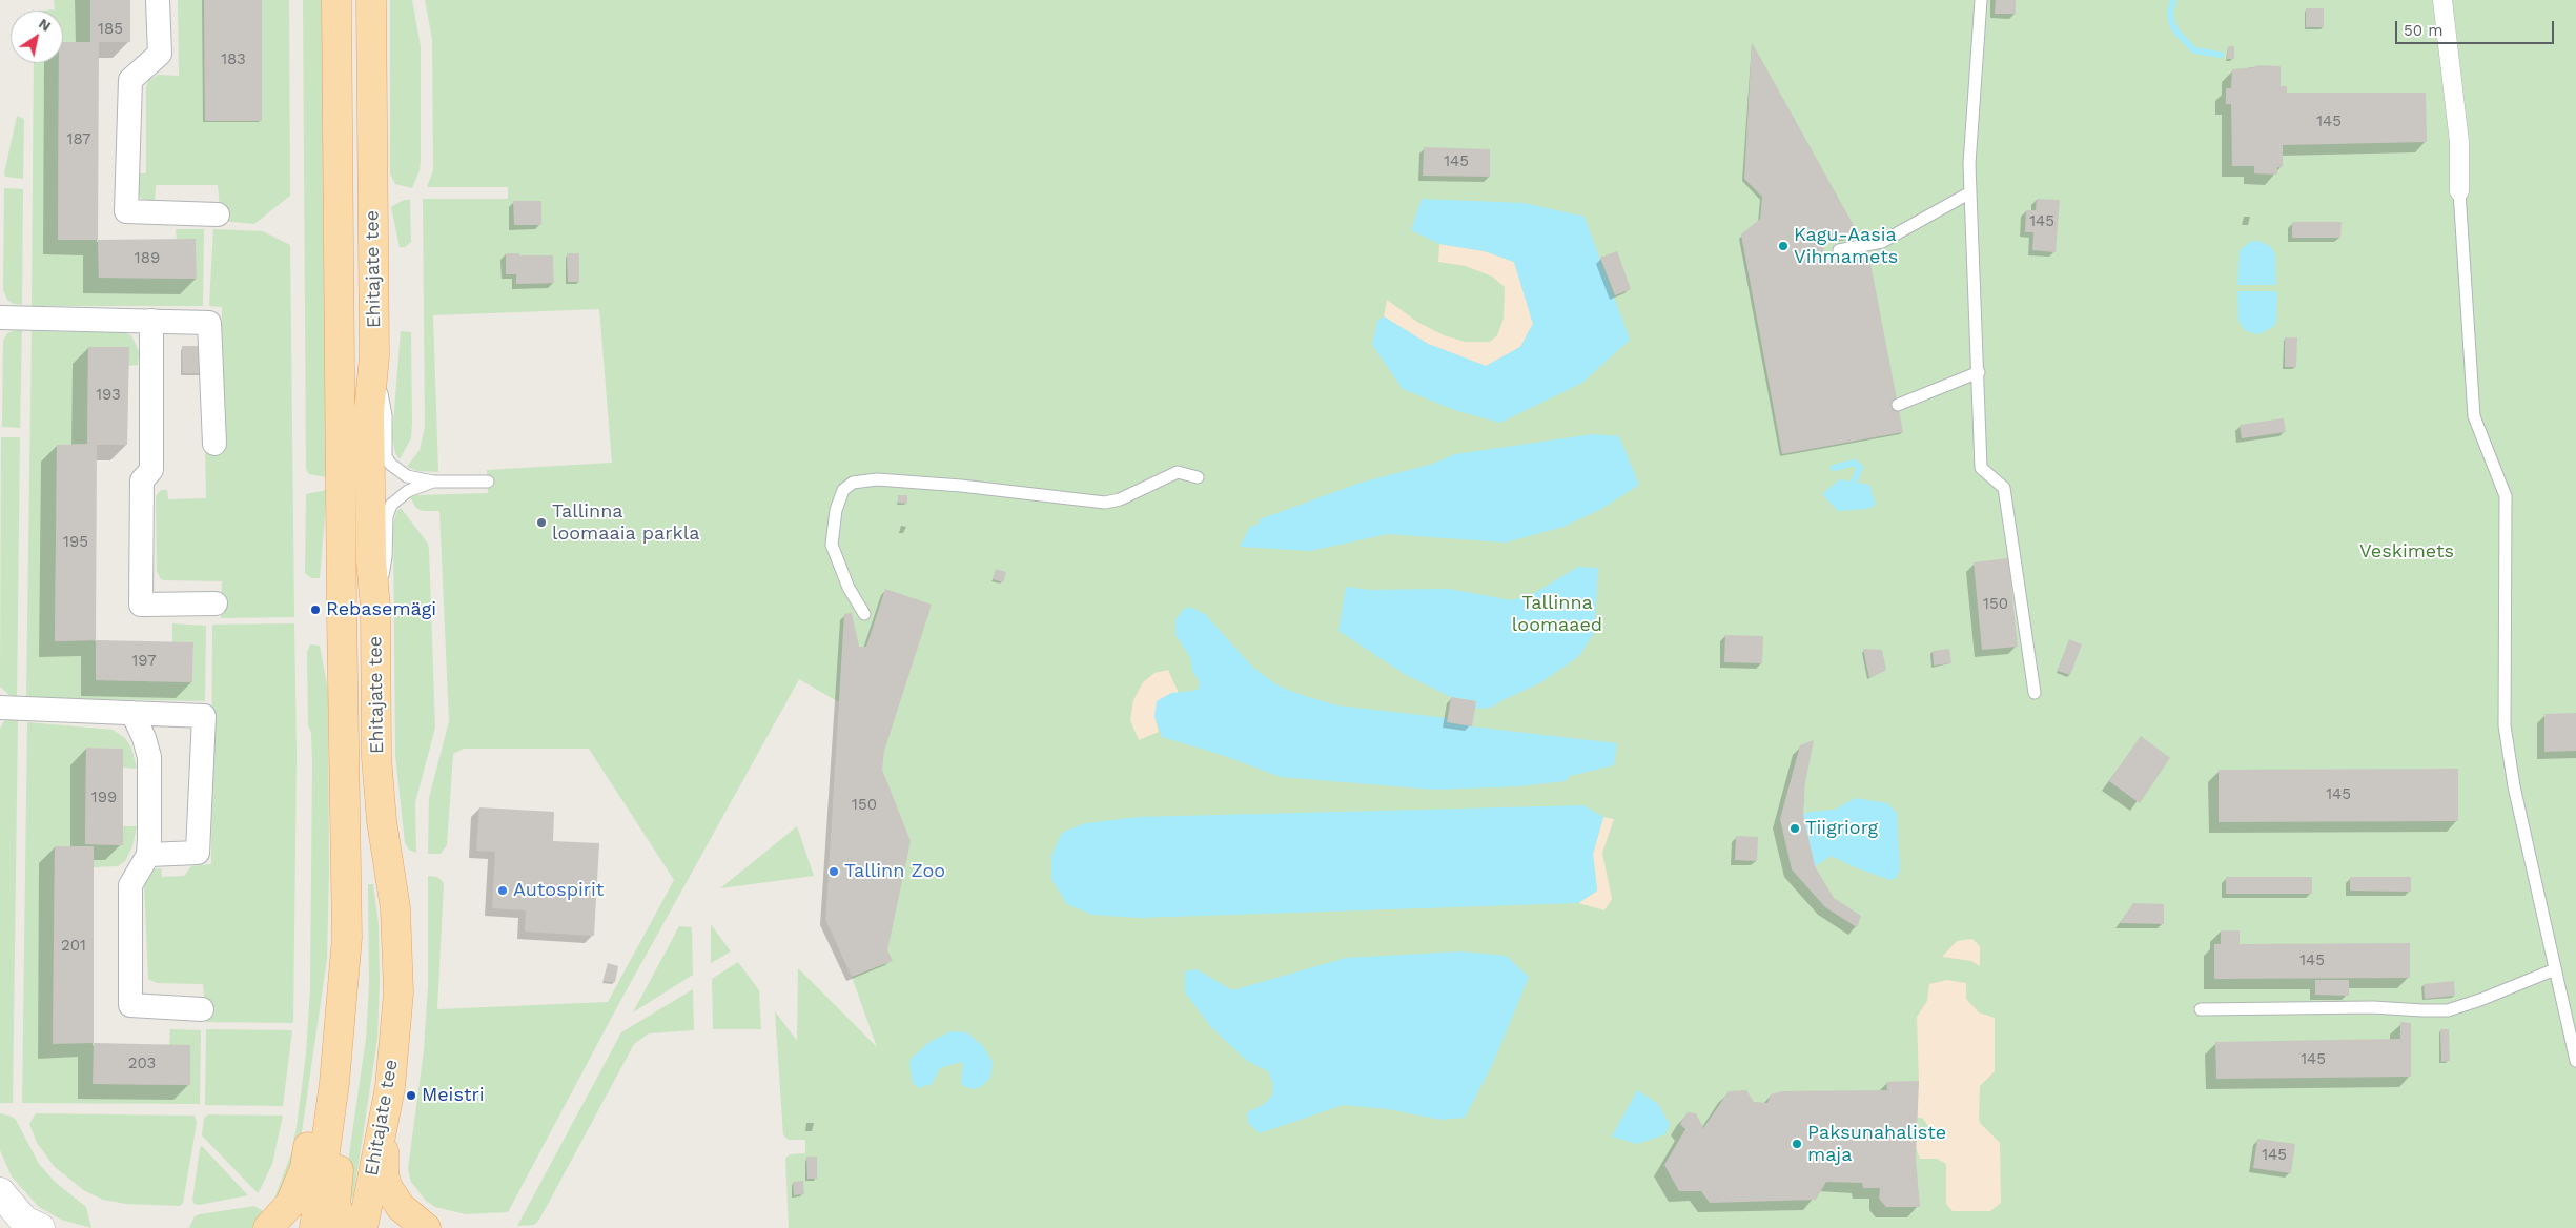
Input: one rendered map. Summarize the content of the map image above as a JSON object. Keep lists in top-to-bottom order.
{
  "streets": {
    "main road": ["Ehitajate tee"]
  },
  "parks": ["Veskimets", "Tallinna loomaaed"],
  "places": [
    "Kagu-Aasia Vihmamets",
    "Tallinna loomaaia parkla",
    "Rebasemägi",
    "Tiigriorg",
    "Tallinn Zoo",
    "Autospirit",
    "Meistri",
    "Paksunahaliste maja"
  ],
  "house_numbers": [
    "185",
    "183",
    "145",
    "187",
    "145",
    "145",
    "189",
    "193",
    "195",
    "150",
    "197",
    "145",
    "199",
    "150",
    "201",
    "145",
    "145",
    "203",
    "145"
  ],
  "scale_bar": "50 m",
  "north": "top right"
}
